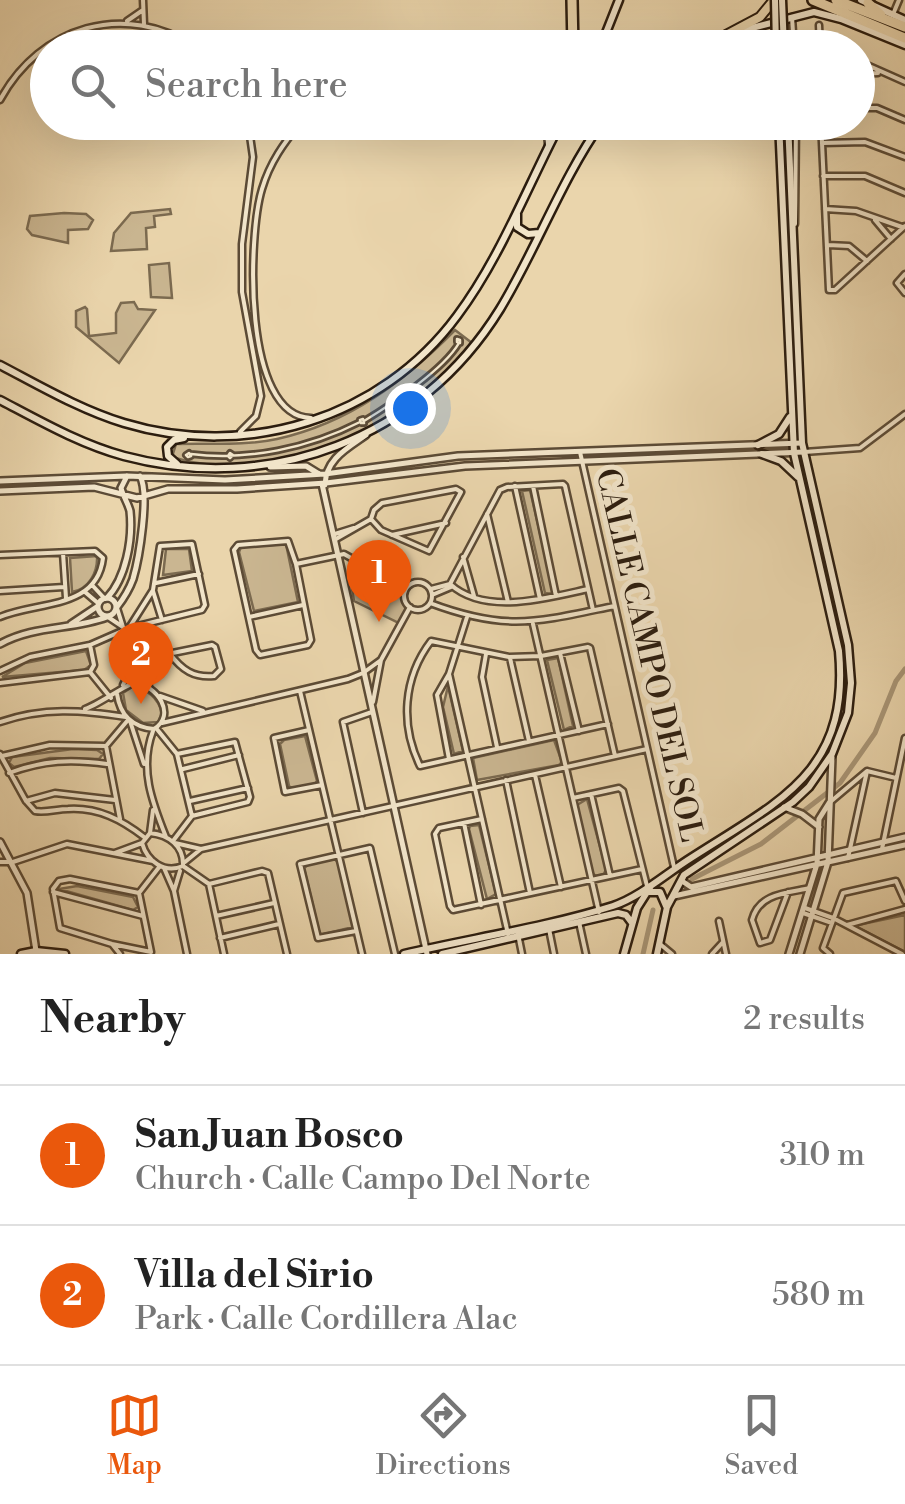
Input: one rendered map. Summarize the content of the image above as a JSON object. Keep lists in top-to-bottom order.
{
  "streets": {
    "street": ["CALLE CAMPO DEL SOL"]
  },
  "page": {
    "search": "Search here",
    "pins": ["1", "2"],
    "heading": ["Nearby", "2 results"],
    "list": [
      {
        "mark": "1",
        "name": "San Juan Bosco",
        "note": "Church · Calle Campo Del Norte",
        "value": "310 m"
      },
      {
        "mark": "2",
        "name": "Villa del Sirio",
        "note": "Park · Calle Cordillera Alac",
        "value": "580 m"
      }
    ],
    "nav": ["Map", "Directions", "Saved"]
  }
}
